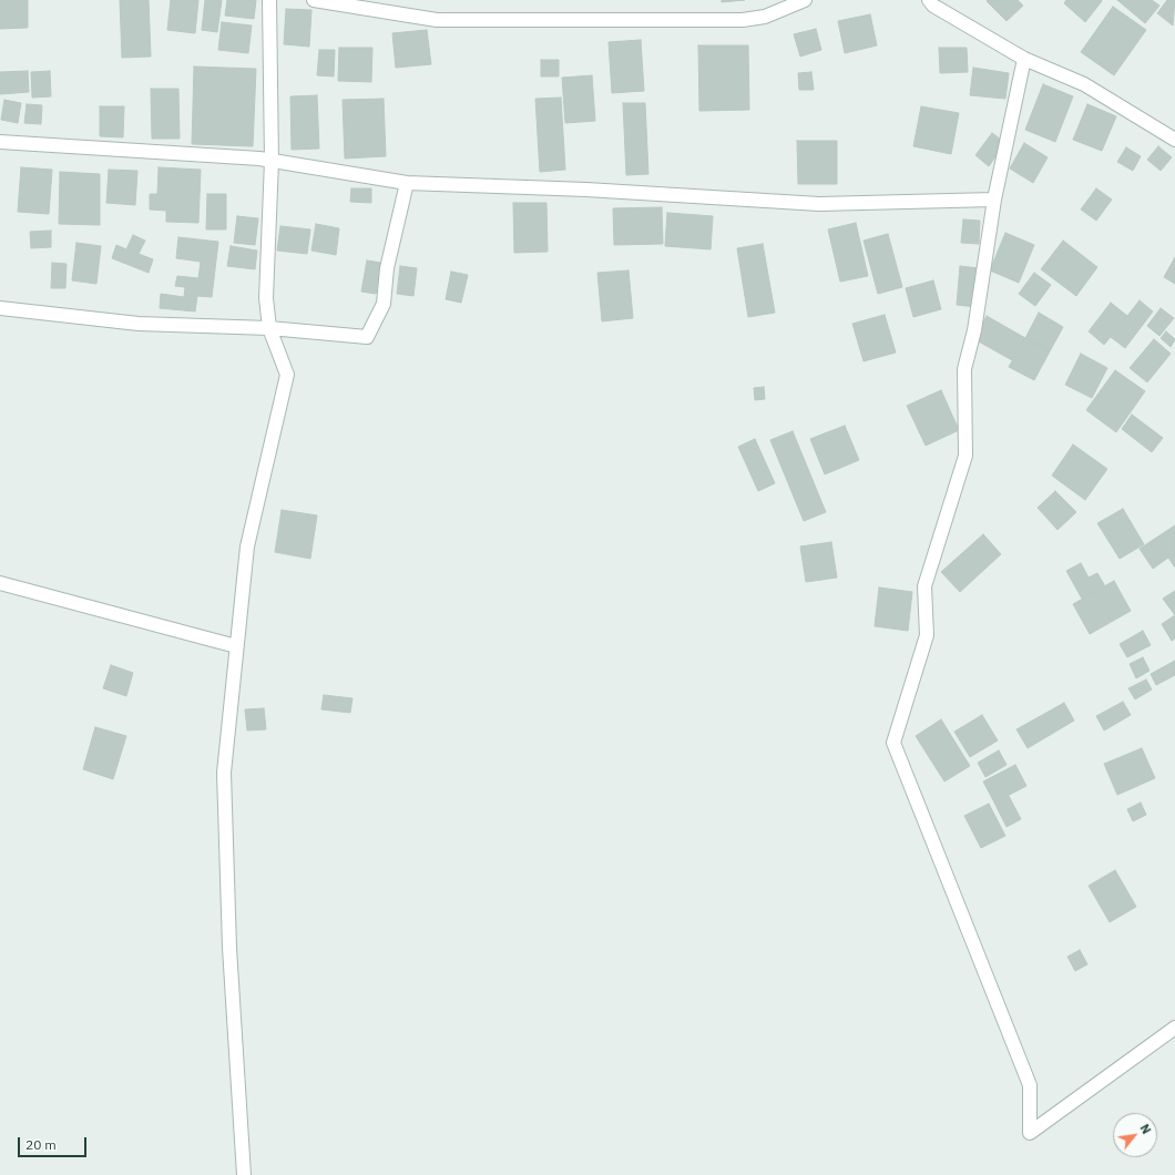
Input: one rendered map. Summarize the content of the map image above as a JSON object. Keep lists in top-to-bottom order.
{
  "scale_bar": "20 m",
  "north": "top right"
}
